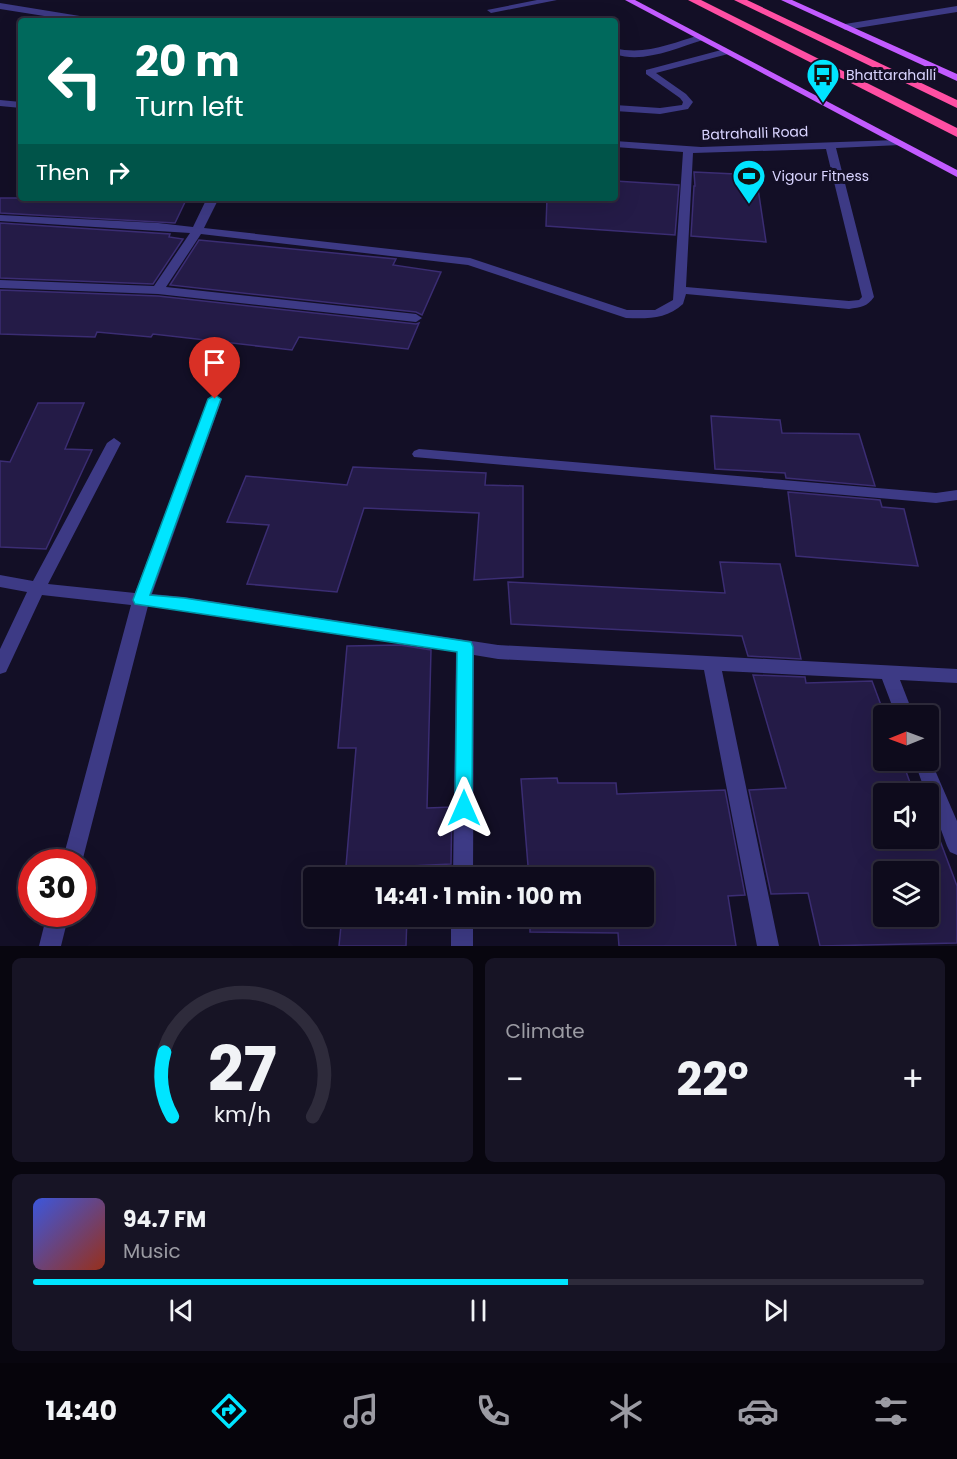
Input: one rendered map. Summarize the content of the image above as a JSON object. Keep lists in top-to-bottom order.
{
  "streets": {
    "street": ["Batrahalli Road"]
  },
  "places": {
    "bus stop": ["Bhattarahalli"],
    "sports": ["Vigour Fitness"]
  },
  "north": "left",
  "page": {
    "turn": ["20 m", "Turn left"],
    "then": "Then",
    "limit": "30",
    "trip": "14:41 · 1 min · 100 m",
    "tile": "Climate",
    "heat": ["−", "22°", "+"],
    "song": ["94.7 FM", "Music"],
    "tabs": "14:40",
    "gauge": ["27", "km/h"]
  }
}
